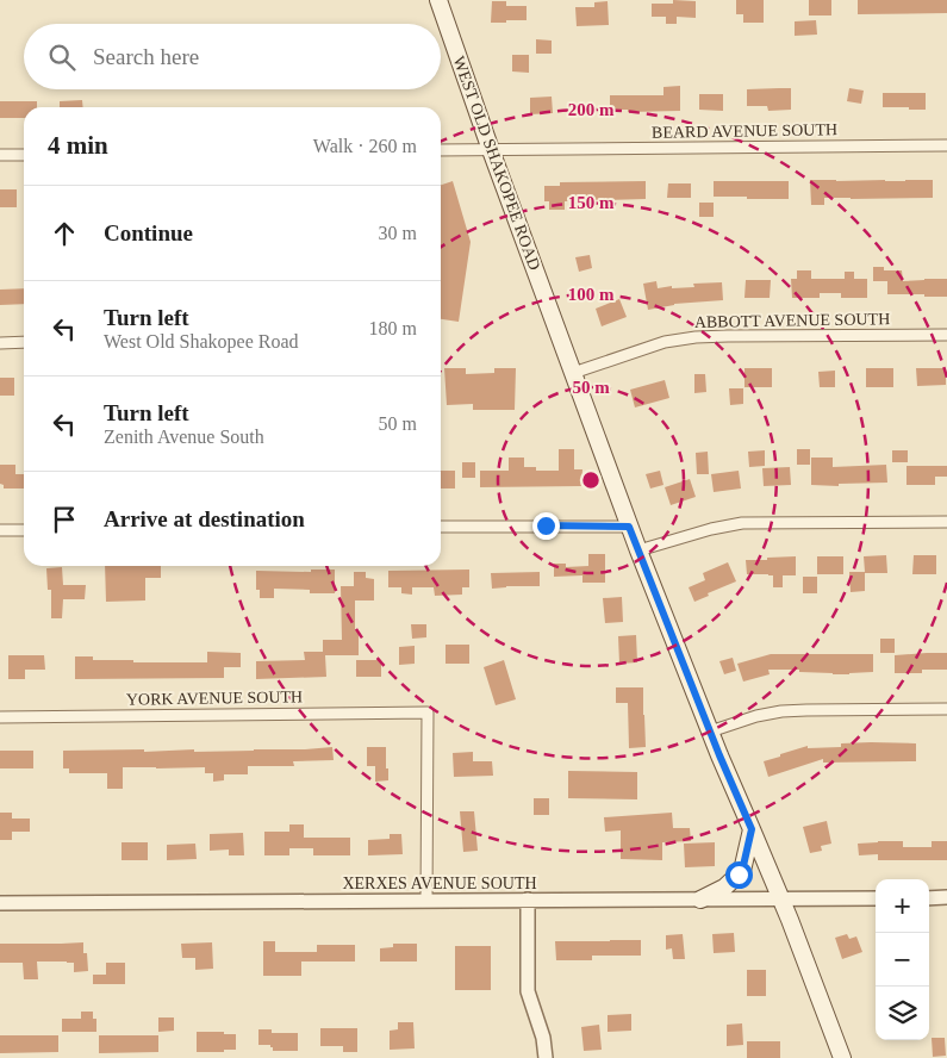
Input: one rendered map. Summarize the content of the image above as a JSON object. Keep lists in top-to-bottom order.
{
  "streets": {
    "main road": ["WEST OLD SHAKOPEE ROAD"],
    "street": [
      "BEARD AVENUE SOUTH",
      "ABBOTT AVENUE SOUTH",
      "YORK AVENUE SOUTH",
      "XERXES AVENUE SOUTH"
    ]
  },
  "crossings": [
    ["BEARD AVENUE SOUTH", "WEST OLD SHAKOPEE ROAD"],
    ["WEST OLD SHAKOPEE ROAD", "ABBOTT AVENUE SOUTH"],
    ["WEST OLD SHAKOPEE ROAD", "XERXES AVENUE SOUTH"],
    ["YORK AVENUE SOUTH", "XERXES AVENUE SOUTH"]
  ],
  "page": {
    "search": "Search here",
    "heading": ["4 min", "Walk · 260 m"],
    "list": [
      ["Continue", "30 m"],
      ["Turn left", "West Old Shakopee Road", "180 m"],
      ["Turn left", "Zenith Avenue South", "50 m"],
      "Arrive at destination"
    ],
    "map_buttons": ["+", "−"]
  },
  "rings": [
    "200 m",
    "150 m",
    "100 m",
    "50 m"
  ]
}
